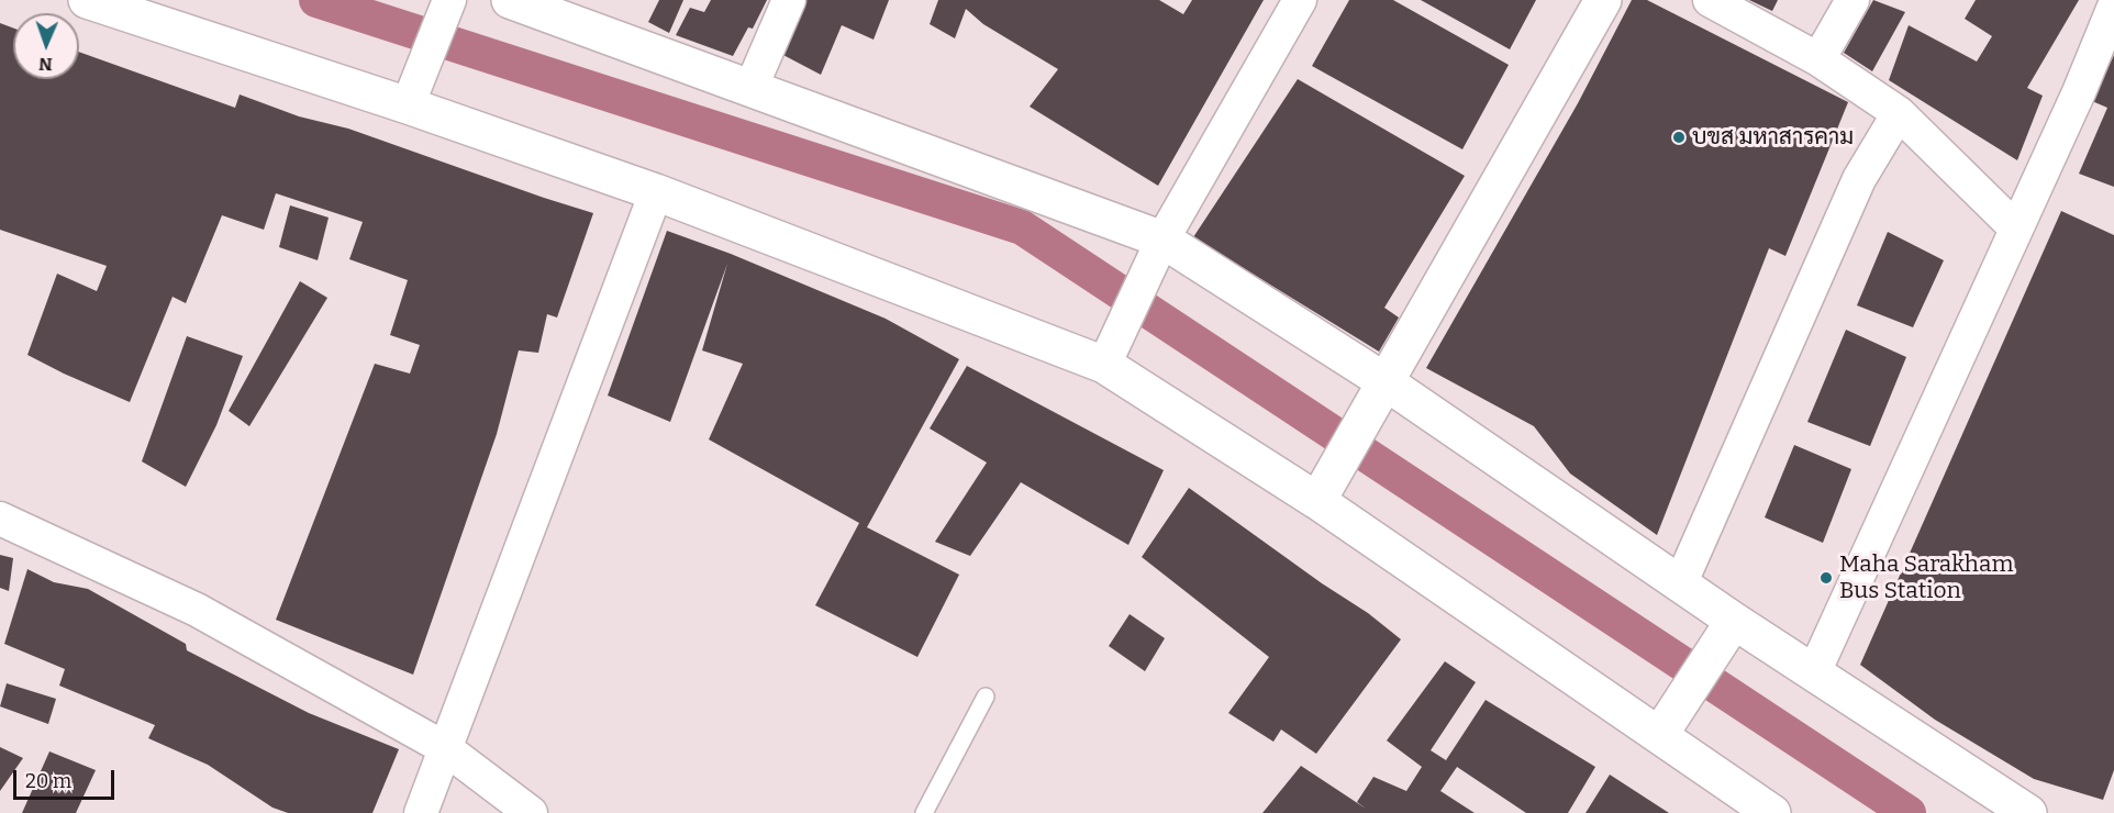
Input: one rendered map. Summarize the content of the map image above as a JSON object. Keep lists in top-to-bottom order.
{
  "places": ["บขส มหาสารคาม", "Maha Sarakham Bus Station"],
  "scale_bar": "20 m",
  "north": "bottom"
}
